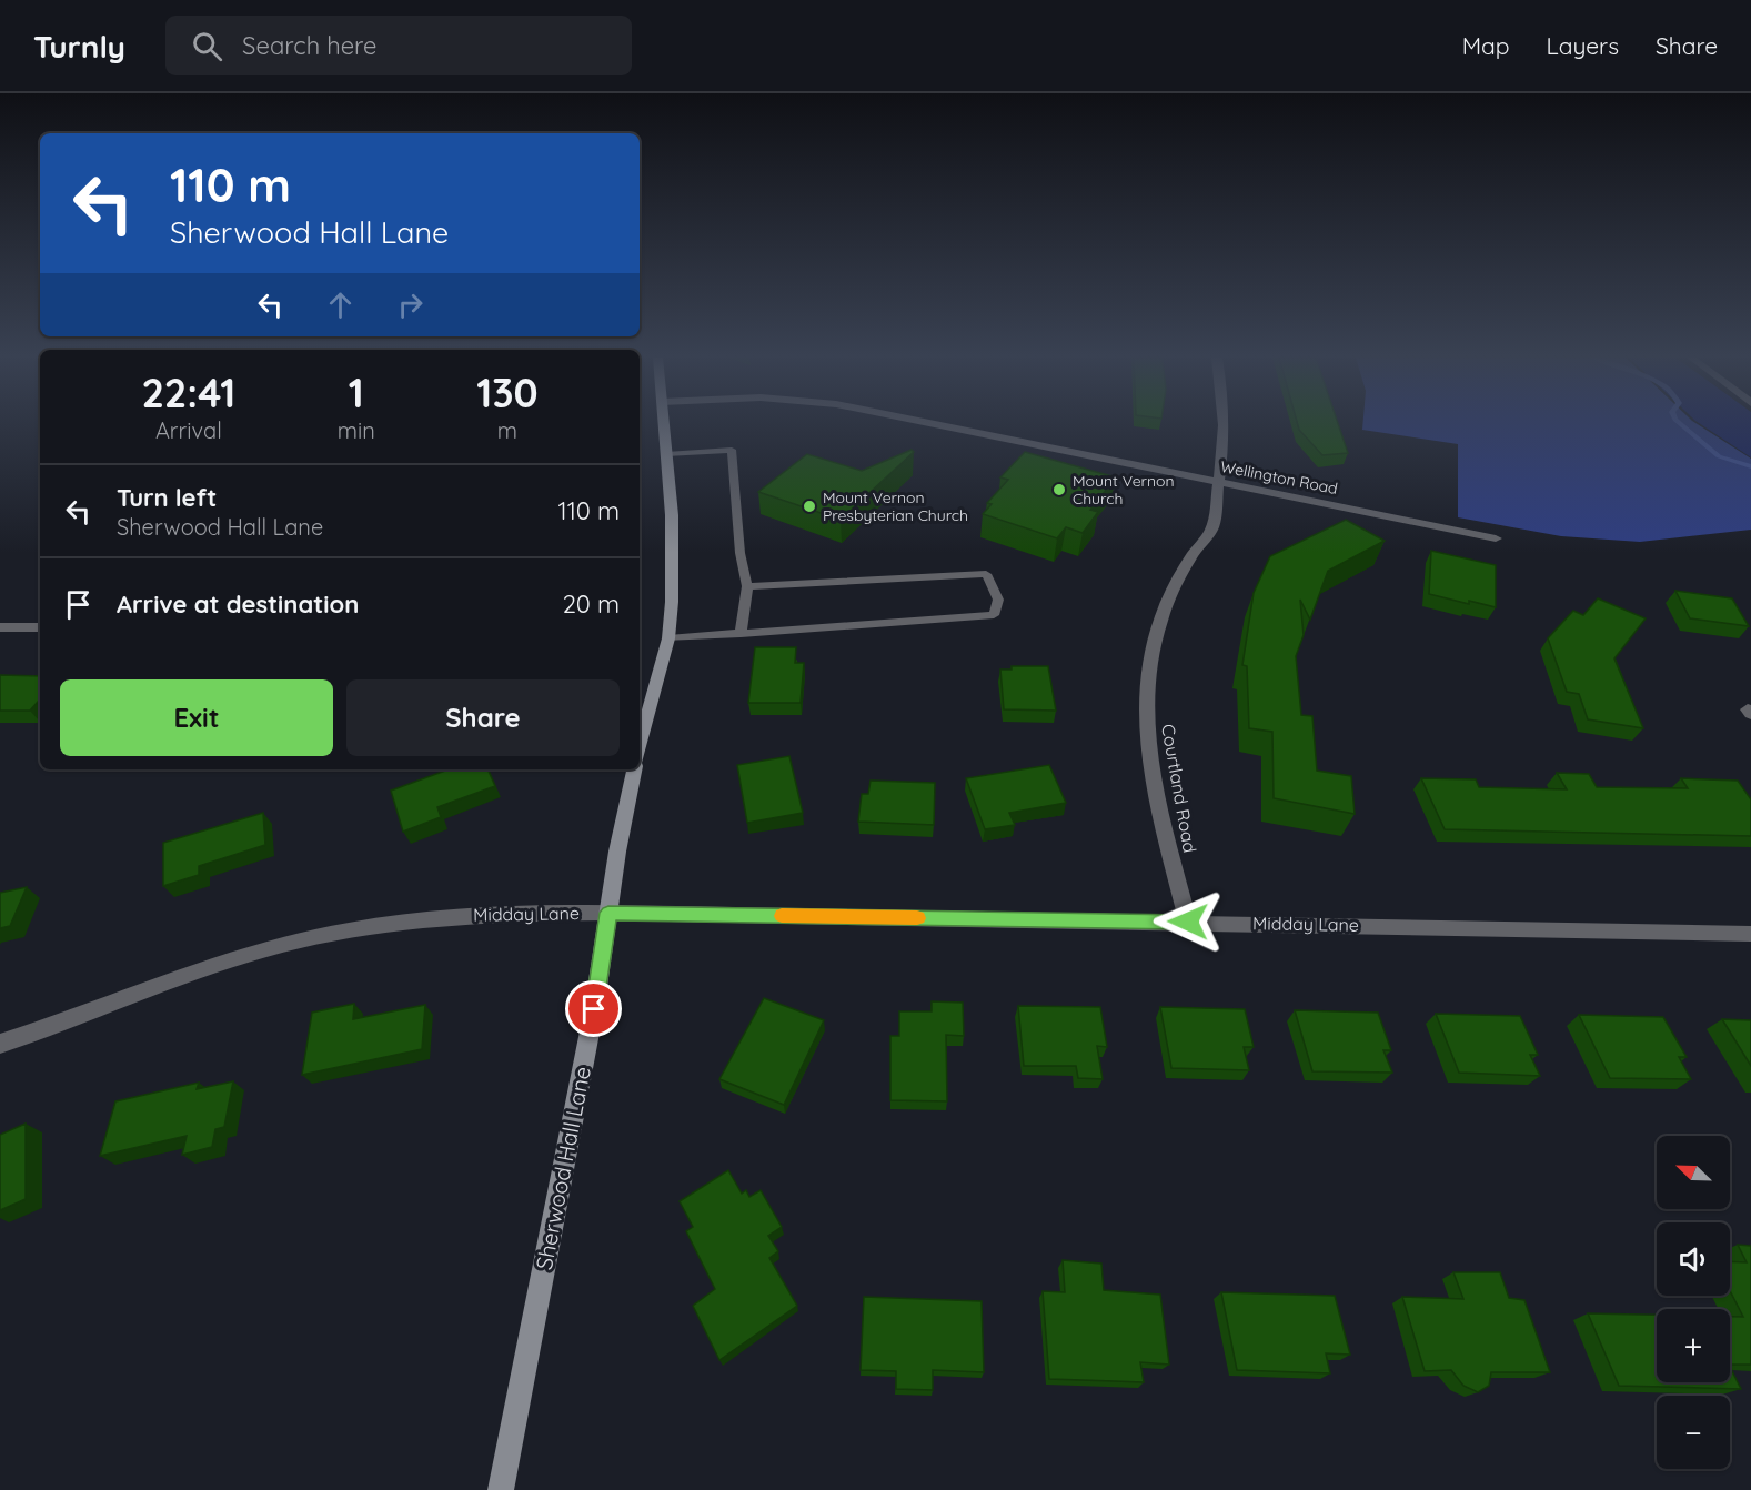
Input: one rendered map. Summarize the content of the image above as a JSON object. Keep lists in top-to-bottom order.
{
  "streets": {
    "main road": ["Sherwood Hall Lane"],
    "street": ["Wellington Road", "Courtland Road", "Midday Lane"]
  },
  "crossings": [
    ["Wellington Road", "Courtland Road"],
    ["Courtland Road", "Midday Lane"],
    ["Midday Lane", "Sherwood Hall Lane"]
  ],
  "places": ["Mount Vernon Church", "Mount Vernon Presbyterian Church"],
  "north": "top left",
  "page": {
    "header": "Turnly",
    "search": "Search here",
    "nav": ["Map", "Layers", "Share"],
    "turn": ["110 m", "Sherwood Hall Lane"],
    "eta": [
      "22:41",
      "Arrival",
      "1",
      "min",
      "130",
      "m"
    ],
    "list": [
      {
        "name": "Turn left",
        "note": "Sherwood Hall Lane",
        "value": "110 m"
      },
      {
        "name": "Arrive at destination",
        "value": "20 m"
      }
    ],
    "buttons": ["Exit", "Share"],
    "map_buttons": ["+", "−"]
  }
}
